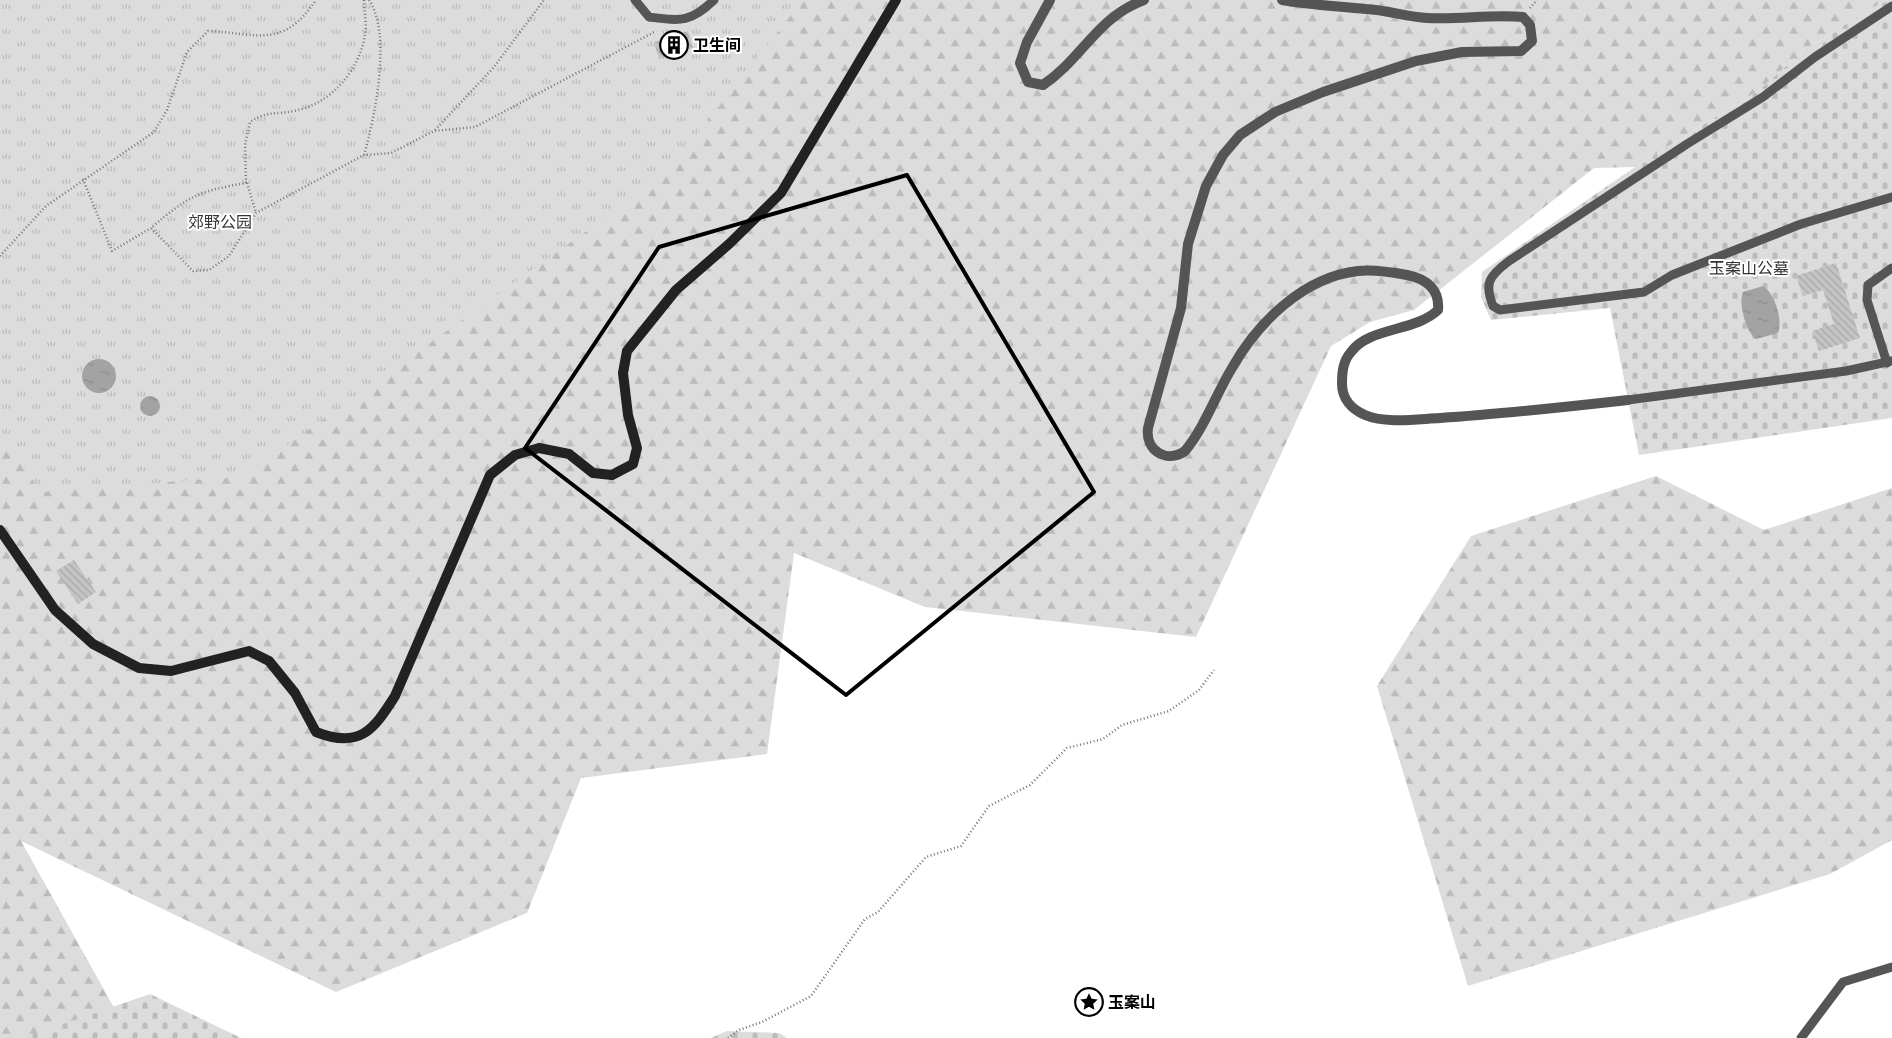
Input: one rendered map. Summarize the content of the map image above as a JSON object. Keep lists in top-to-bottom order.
{
  "parks": ["郊野公园", "玉案山公墓"],
  "places": {
    "building": ["卫生间"],
    "place": ["玉案山"]
  }
}
